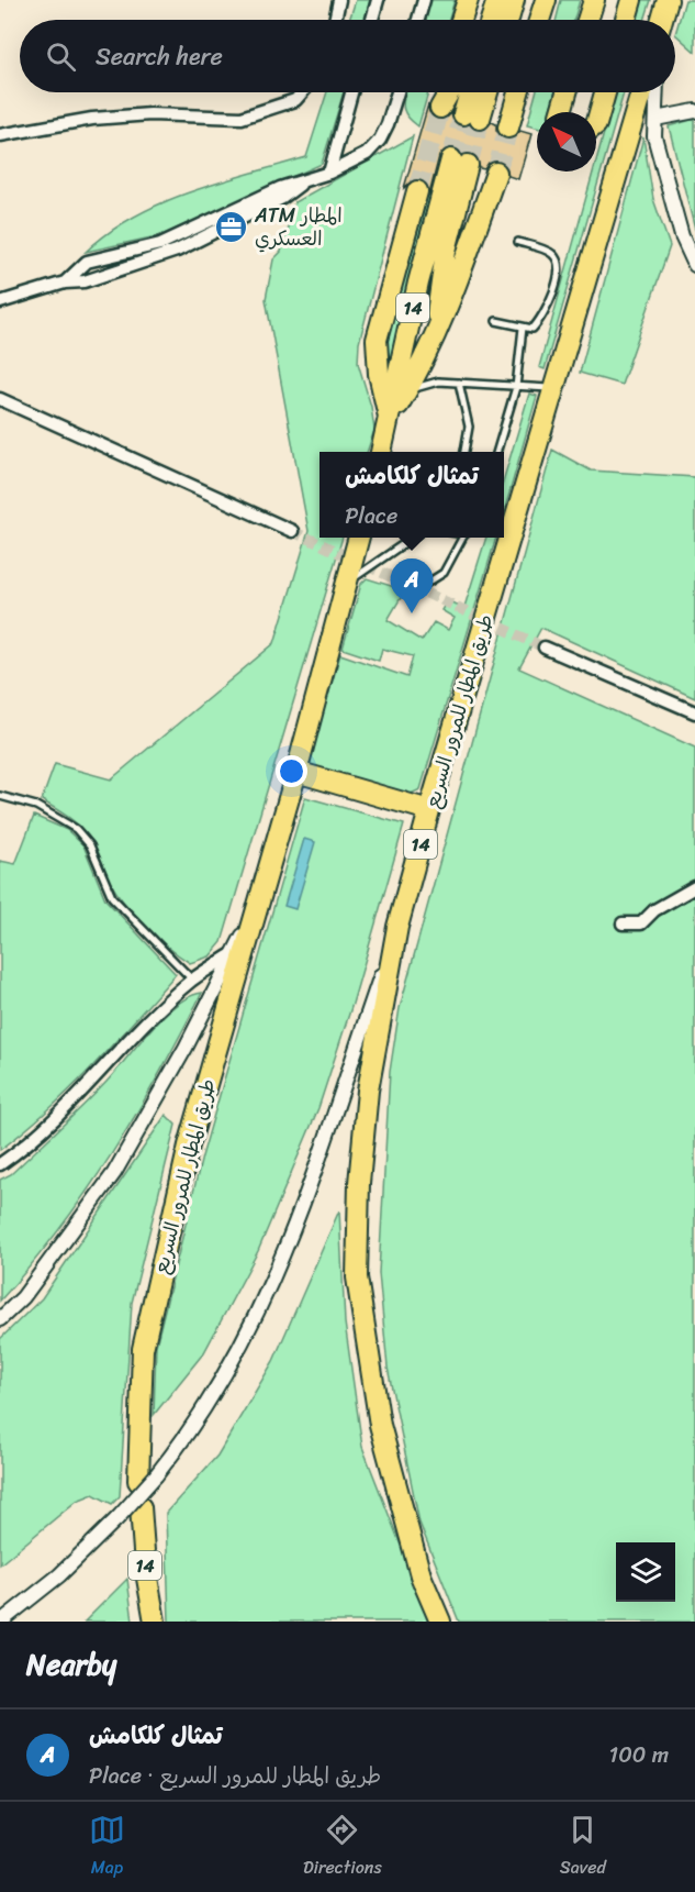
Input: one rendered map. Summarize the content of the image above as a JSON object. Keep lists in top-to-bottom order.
{
  "streets": {
    "highway": ["14", "طريق المطار للمرور السريع"]
  },
  "places": {
    "office": ["ATM المطار العسكري"]
  },
  "north": "top left",
  "page": {
    "search": "Search here",
    "popup": ["تمثال كلكامش", "Place"],
    "pins": "A",
    "heading": "Nearby",
    "list": [
      {
        "mark": "A",
        "name": "تمثال كلكامش",
        "note": "Place · طريق المطار للمرور السريع",
        "value": "100 m"
      }
    ],
    "nav": ["Map", "Directions", "Saved"]
  }
}
